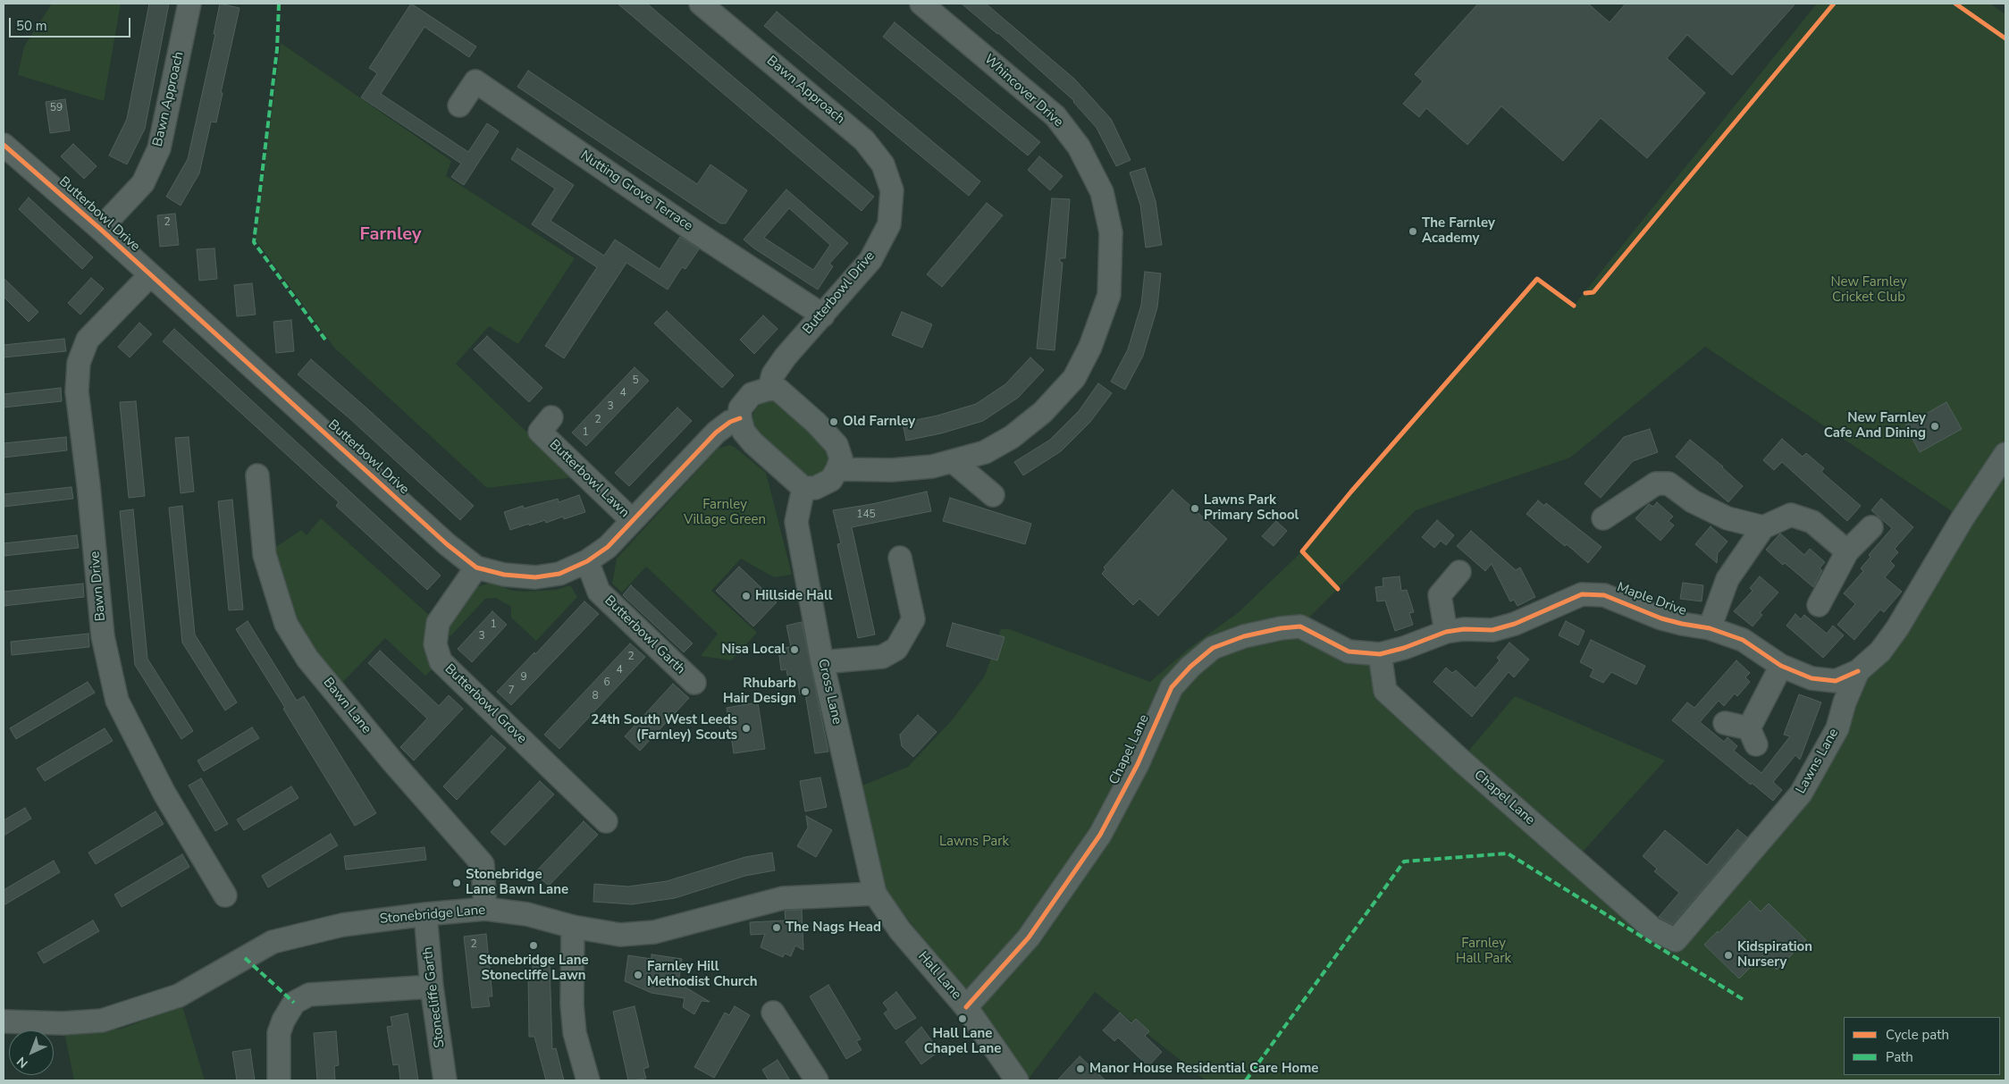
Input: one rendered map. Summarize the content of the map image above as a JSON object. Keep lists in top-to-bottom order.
{
  "streets": {
    "street": [
      "Bawn Approach",
      "Whincover Drive",
      "Nutting Grove Terrace",
      "Butterbowl Drive",
      "Butterbowl Lawn",
      "Bawn Drive",
      "Maple Drive",
      "Butterbowl Garth",
      "Cross Lane",
      "Butterbowl Grove",
      "Bawn Lane",
      "Chapel Lane",
      "Lawns Lane",
      "Stonebridge Lane",
      "Hall Lane",
      "Stonecliffe Garth"
    ]
  },
  "crossings": [
    ["Bawn Approach", "Butterbowl Drive"],
    ["Nutting Grove Terrace", "Butterbowl Drive"],
    ["Butterbowl Drive", "Butterbowl Lawn"],
    ["Butterbowl Drive", "Bawn Drive"],
    ["Butterbowl Drive", "Butterbowl Garth"],
    ["Butterbowl Drive", "Butterbowl Grove"],
    ["Maple Drive", "Chapel Lane"],
    ["Maple Drive", "Lawns Lane"],
    ["Cross Lane", "Stonebridge Lane"],
    ["Cross Lane", "Hall Lane"],
    ["Bawn Lane", "Stonebridge Lane"],
    ["Chapel Lane", "Lawns Lane"],
    ["Chapel Lane", "Hall Lane"],
    ["Stonebridge Lane", "Hall Lane"],
    ["Stonebridge Lane", "Stonecliffe Garth"]
  ],
  "districts": ["Farnley"],
  "parks": [
    "New Farnley Cricket Club",
    "Farnley Village Green",
    "Lawns Park",
    "Farnley Hall Park"
  ],
  "places": [
    "The Farnley Academy",
    "Old Farnley",
    "New Farnley Cafe And Dining",
    "Lawns Park Primary School",
    "Hillside Hall",
    "Nisa Local",
    "Rhubarb Hair Design",
    "24th South West Leeds (Farnley) Scouts",
    "Stonebridge Lane Bawn Lane",
    "The Nags Head",
    "Stonebridge Lane Stonecliffe Lawn",
    "Kidspiration Nursery",
    "Farnley Hill Methodist Church",
    "Hall Lane Chapel Lane",
    "Manor House Residential Care Home"
  ],
  "house_numbers": [
    "59",
    "2",
    "5",
    "4",
    "3",
    "2",
    "1",
    "145",
    "1",
    "3",
    "2",
    "4",
    "9",
    "6",
    "7",
    "8",
    "2"
  ],
  "legend": ["Cycle path", "Path"],
  "scale_bar": "50 m",
  "north": "bottom left"
}
